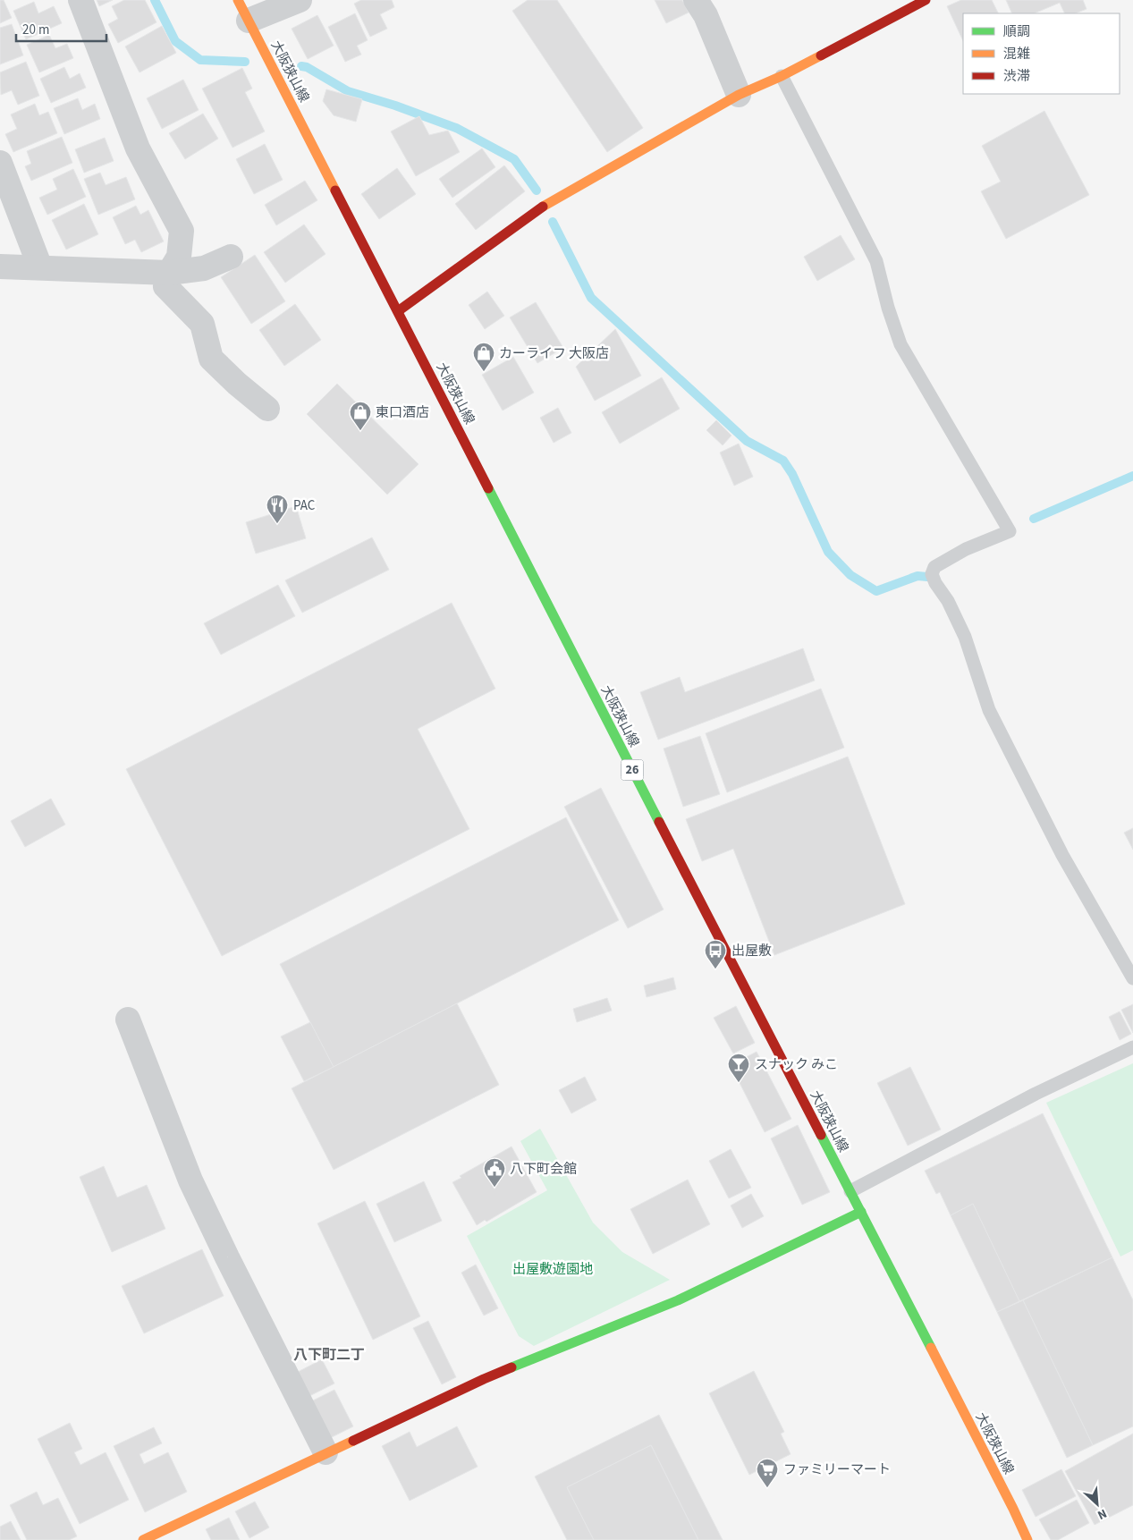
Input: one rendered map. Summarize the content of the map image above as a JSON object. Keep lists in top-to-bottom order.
{
  "streets": {
    "main road": ["大阪狭山線", "26"]
  },
  "districts": ["八下町二丁"],
  "parks": ["出屋敷遊園地"],
  "places": {
    "shop": ["カーライフ 大阪店", "東口酒店"],
    "restaurant": ["PAC"],
    "bus stop": ["出屋敷"],
    "bar": ["スナック みこ"],
    "public building": ["八下町会館"],
    "supermarket": ["ファミリーマート"]
  },
  "legend": ["順調", "混雑", "渋滞"],
  "scale_bar": "20 m",
  "north": "bottom right"
}
